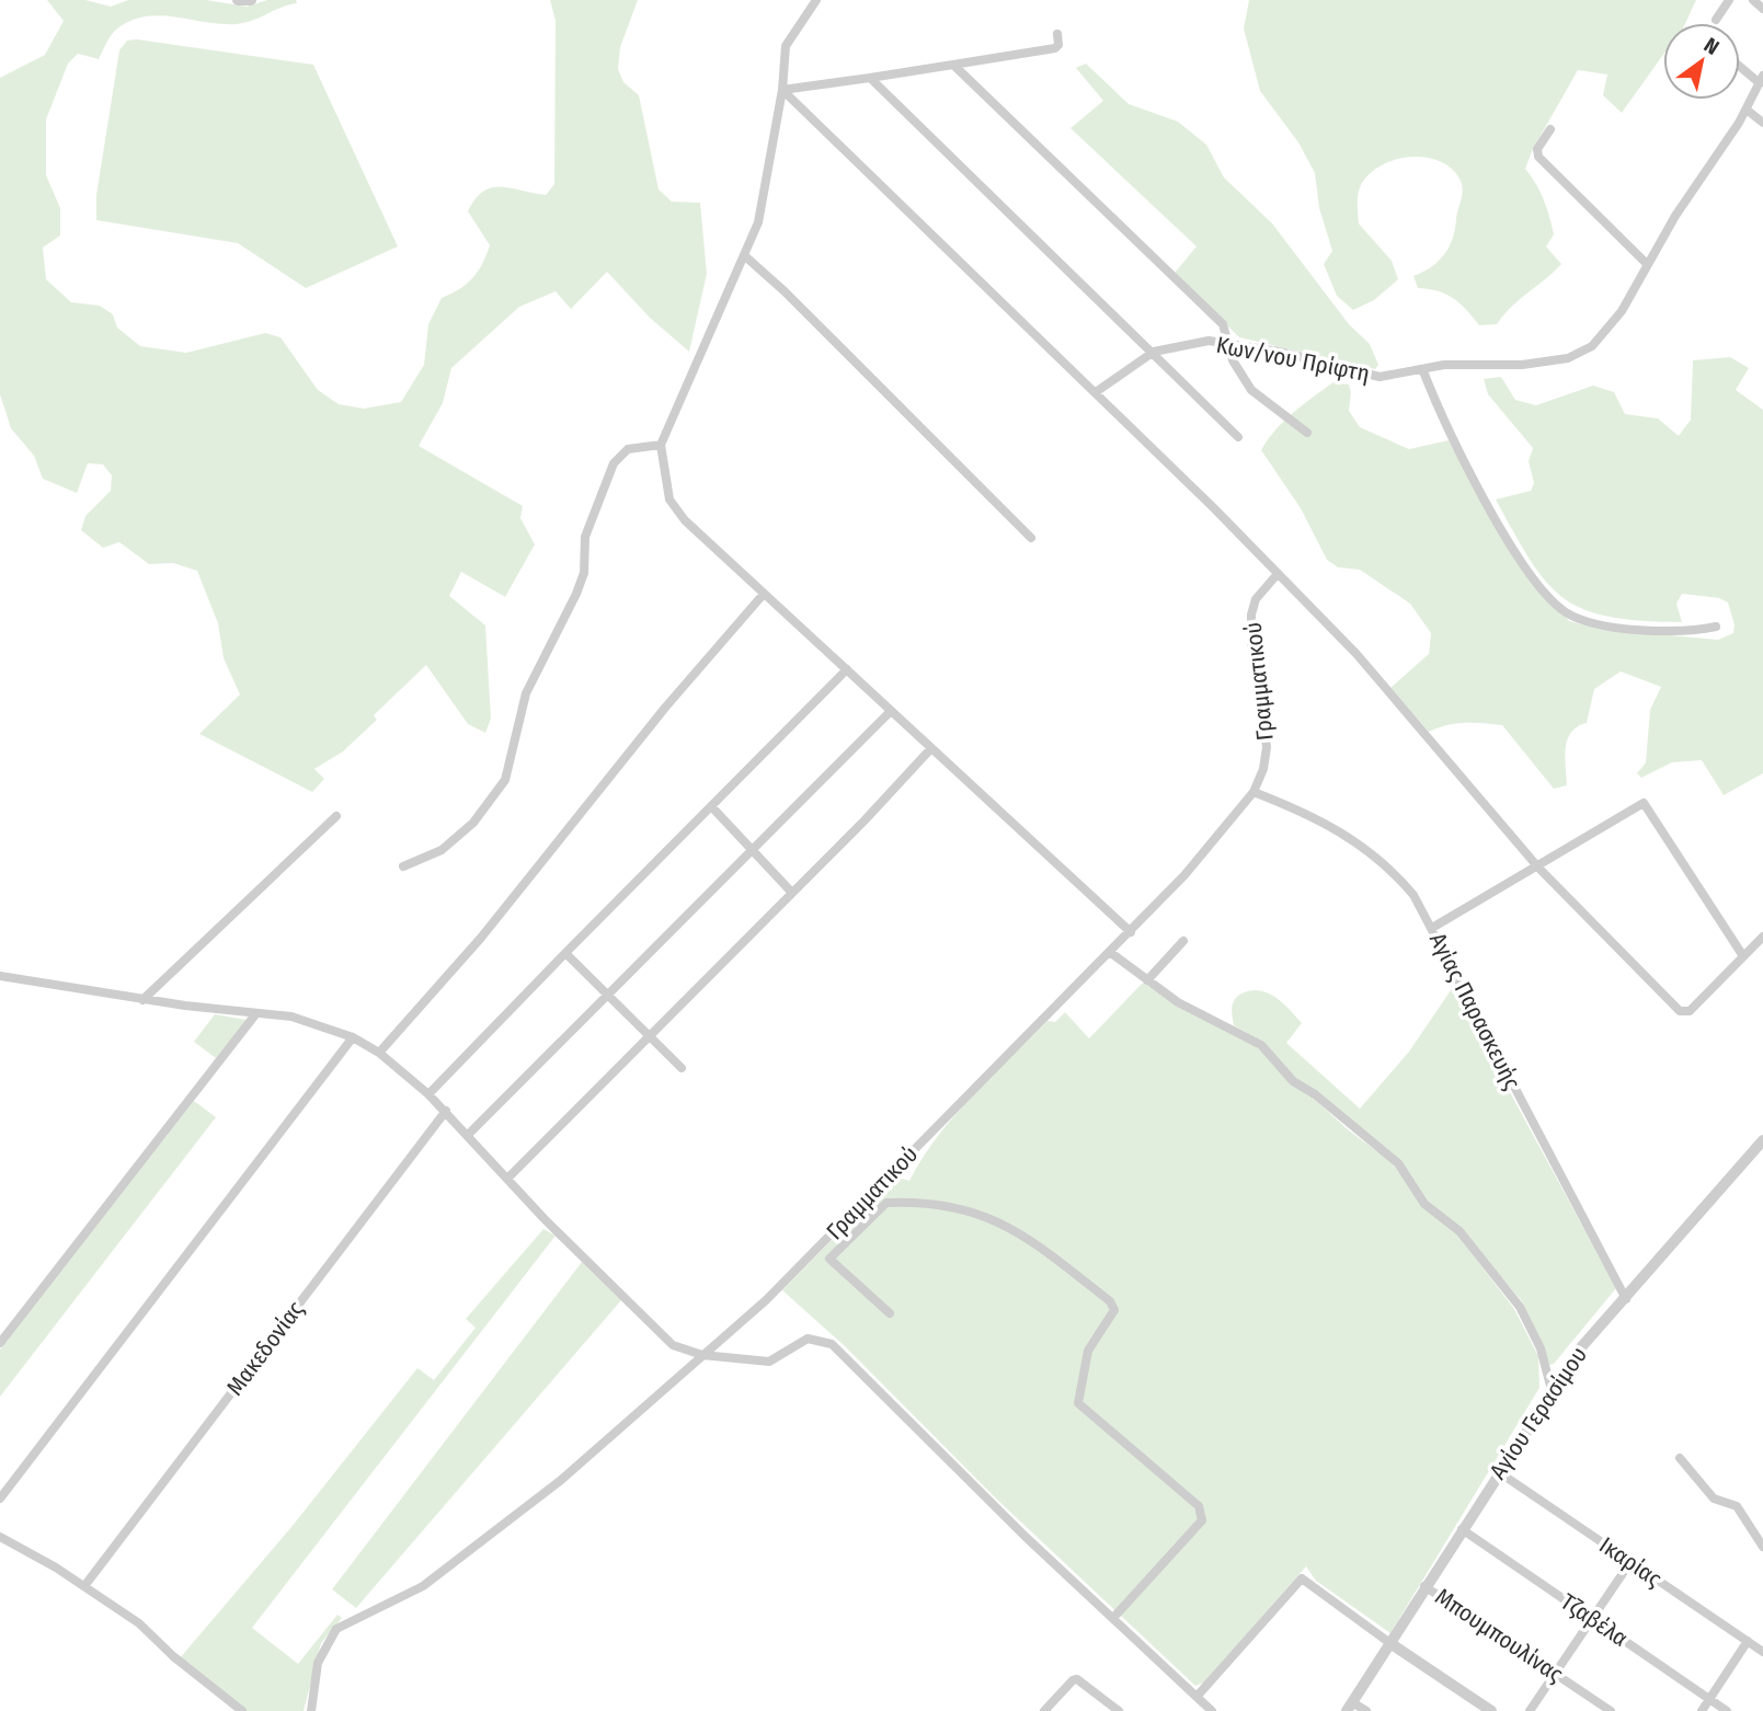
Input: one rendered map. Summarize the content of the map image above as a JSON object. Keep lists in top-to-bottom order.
{
  "streets": {
    "street": [
      "Κων/νου Πρίφτη",
      "Γραμματικού",
      "Αγίας Παρασκευής",
      "Μακεδονίας",
      "Αγίου Γερασίμου",
      "Ικαρίας",
      "Τζαβέλα",
      "Μπουμπουλίνας"
    ]
  },
  "crossings": [
    ["Γραμματικού", "Αγίας Παρασκευής"],
    ["Αγίας Παρασκευής", "Αγίου Γερασίμου"],
    ["Αγίου Γερασίμου", "Ικαρίας"],
    ["Αγίου Γερασίμου", "Τζαβέλα"],
    ["Αγίου Γερασίμου", "Μπουμπουλίνας"]
  ],
  "north": "top right"
}
